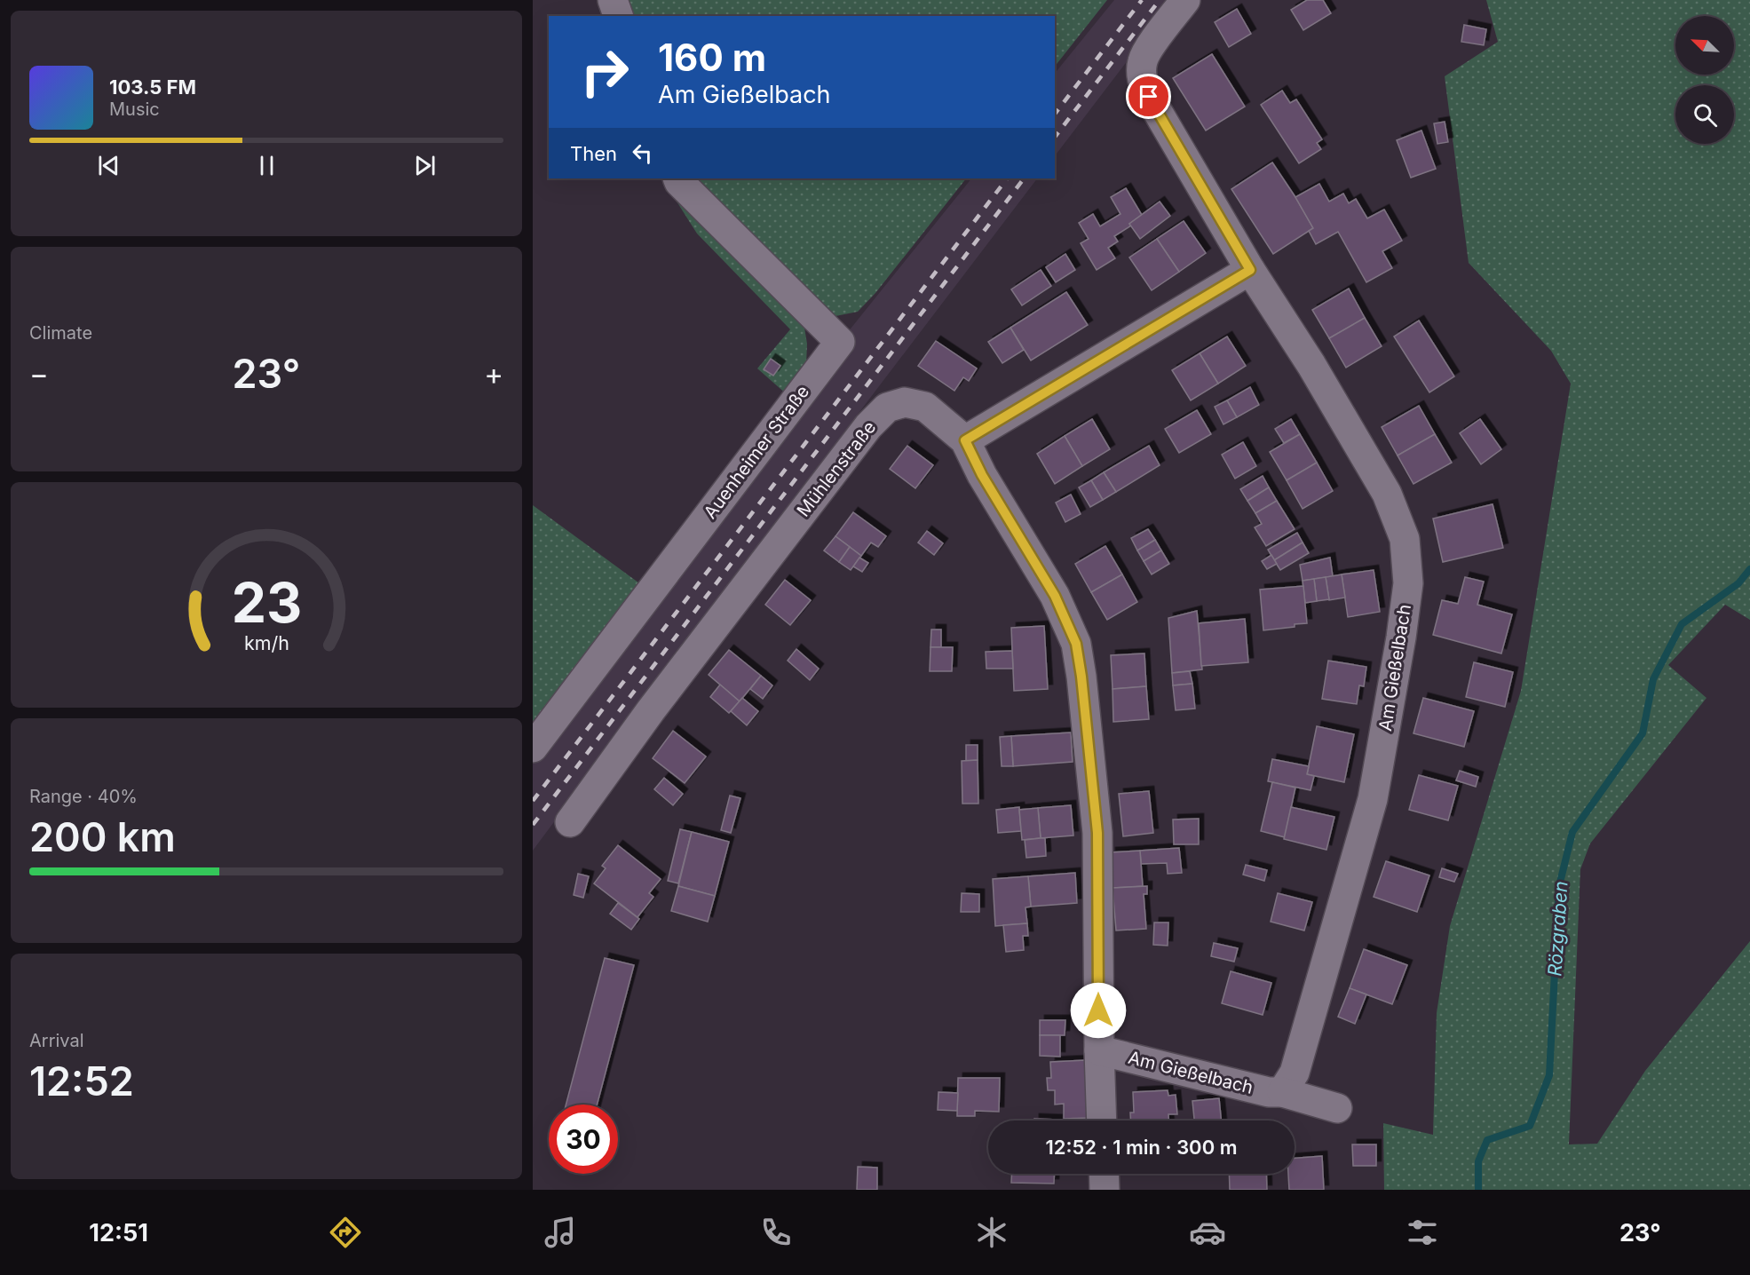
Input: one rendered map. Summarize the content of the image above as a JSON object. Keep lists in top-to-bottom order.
{
  "streets": {
    "street": ["Auenheimer Straße", "Mühlenstraße", "Am Gießelbach"]
  },
  "crossings": [
    ["Mühlenstraße", "Am Gießelbach"]
  ],
  "water": ["Rözgraben"],
  "north": "top left",
  "page": {
    "turn": ["160 m", "Am Gießelbach"],
    "song": ["103.5 FM", "Music"],
    "then": "Then",
    "tile": [
      "Climate",
      ["Range · 40%", "200 km"],
      ["Arrival", "12:52"]
    ],
    "heat": ["−", "23°", "+"],
    "limit": "30",
    "trip": "12:52 · 1 min · 300 m",
    "tabs": ["12:51", "23°"],
    "gauge": ["23", "km/h"]
  }
}
